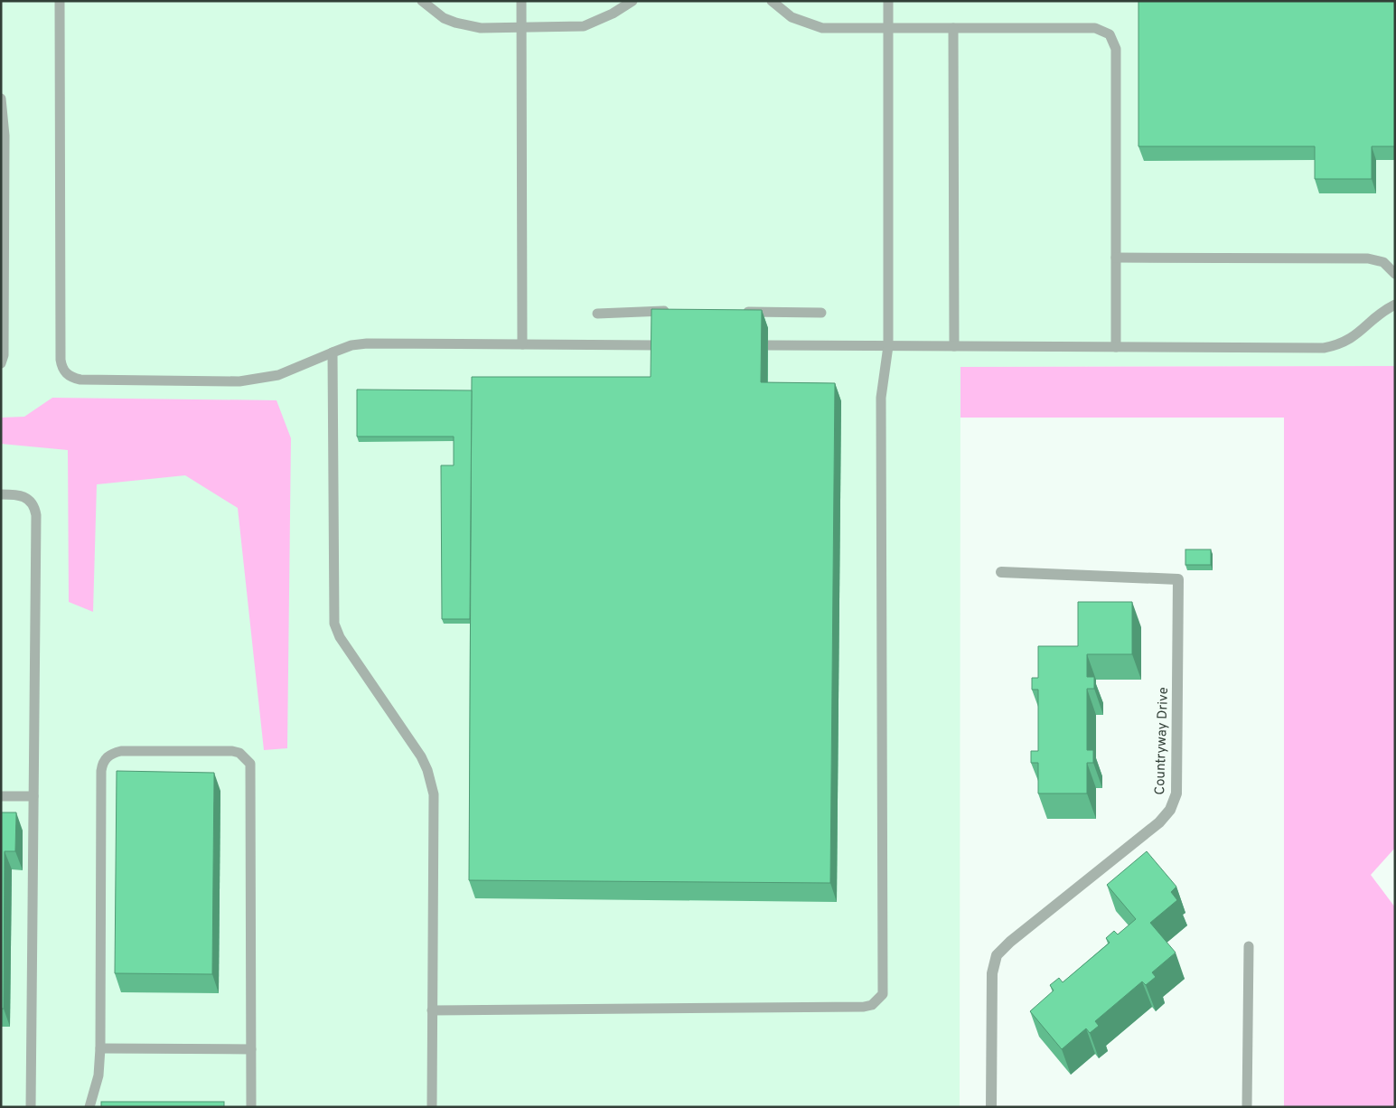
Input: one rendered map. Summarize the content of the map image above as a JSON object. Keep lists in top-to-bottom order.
{
  "streets": {
    "street": ["Countryway Drive"]
  }
}
